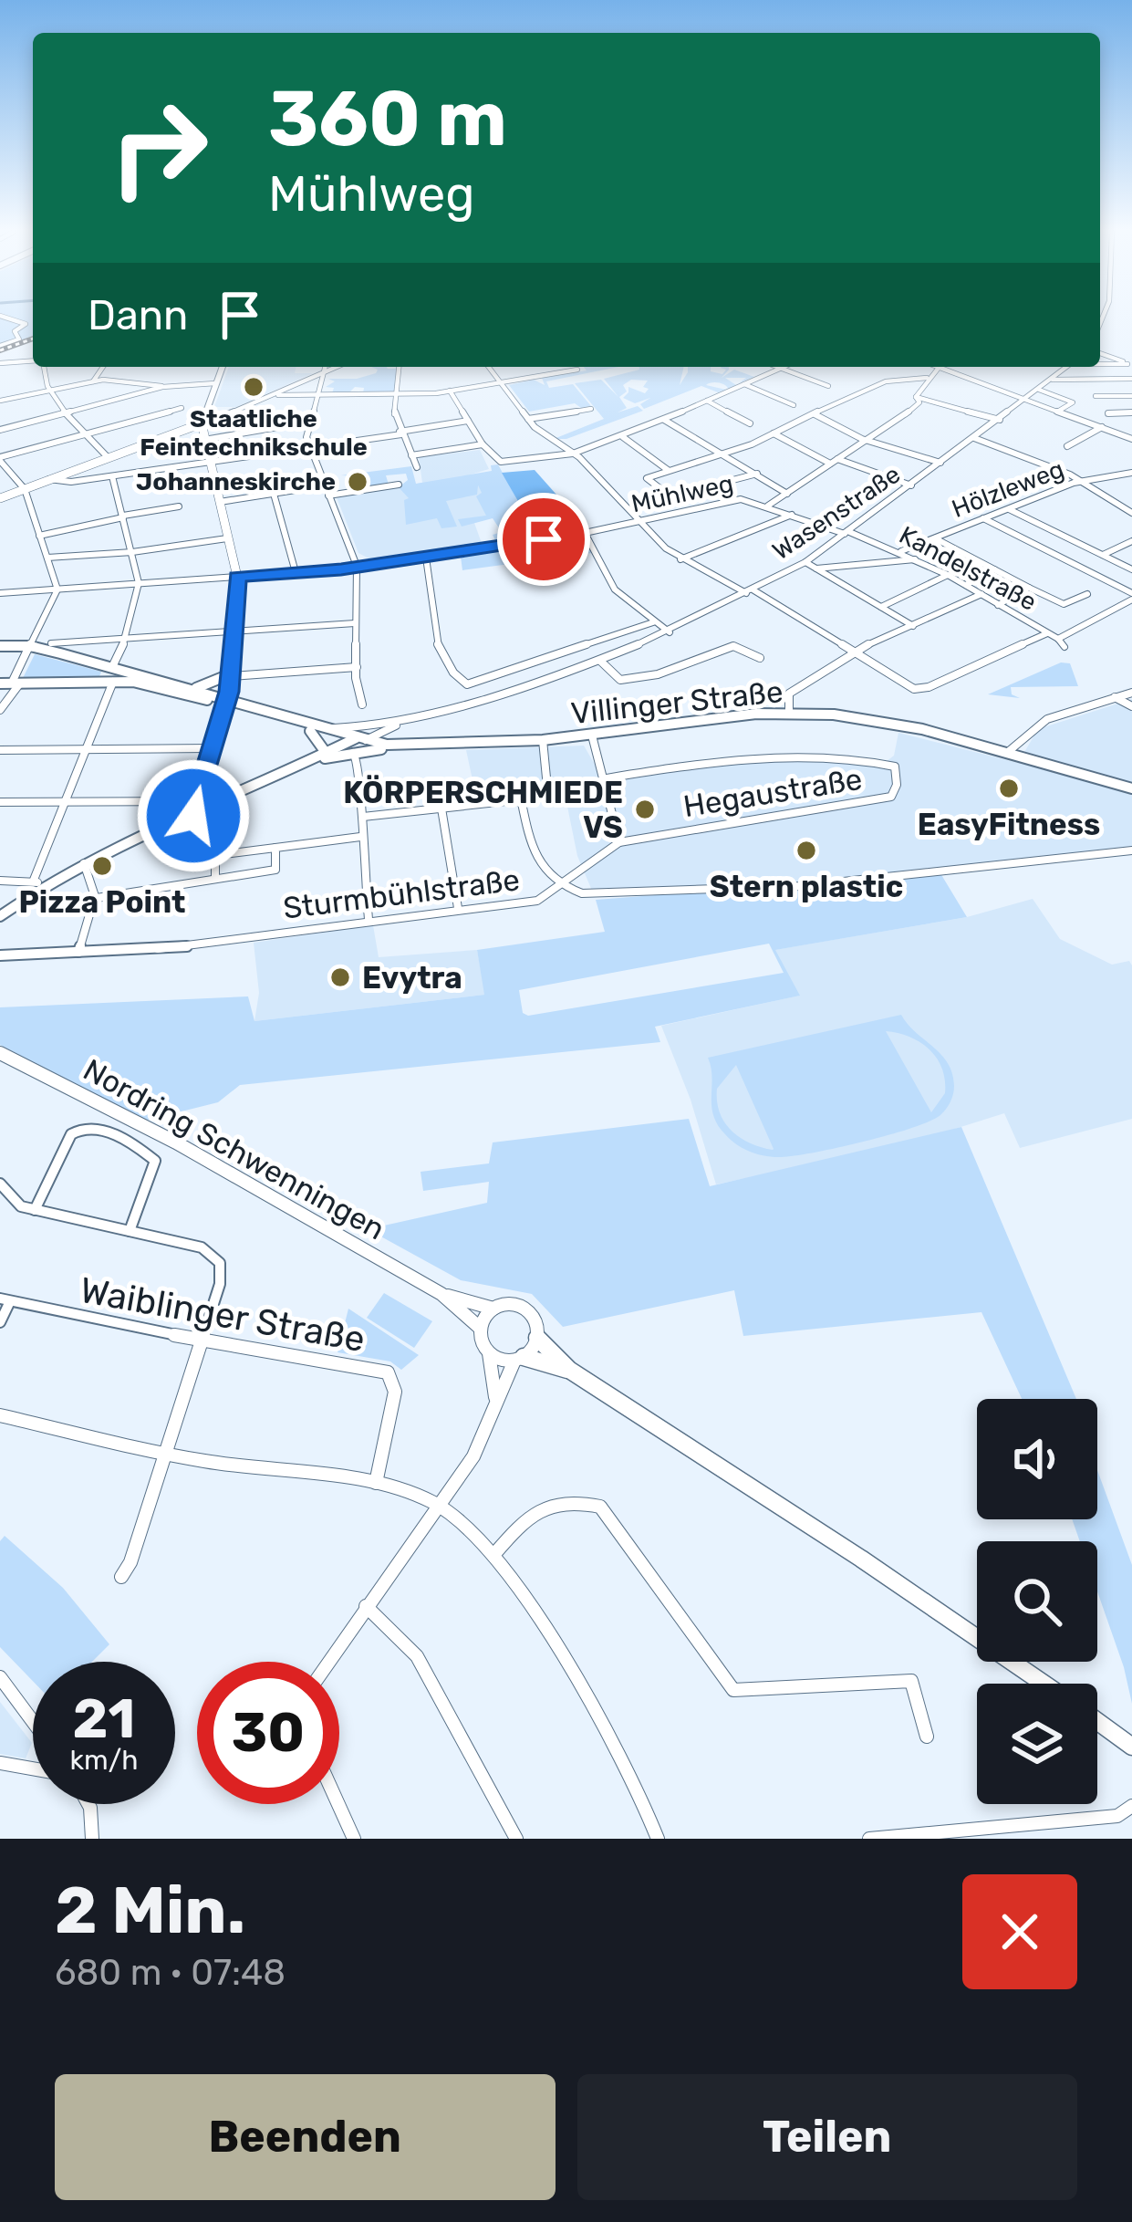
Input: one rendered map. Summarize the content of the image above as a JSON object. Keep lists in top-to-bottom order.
{
  "streets": {
    "main road": ["Villinger Straße", "Nordring Schwenningen"],
    "street": [
      "Hölzleweg",
      "Mühlweg",
      "Wasenstraße",
      "Kandelstraße",
      "Hegaustraße",
      "Sturmbühlstraße",
      "Waiblinger Straße"
    ]
  },
  "crossings": [
    ["Hölzleweg", "Kandelstraße"],
    ["Mühlweg", "Wasenstraße"],
    ["Mühlweg", "Kandelstraße"],
    ["Wasenstraße", "Kandelstraße"],
    ["Wasenstraße", "Villinger Straße"]
  ],
  "places": [
    "Staatliche Feintechnikschule",
    "Johanneskirche",
    "EasyFitness",
    "KÖRPERSCHMIEDE VS",
    "Stern plastic",
    "Pizza Point",
    "Evytra"
  ],
  "page": {
    "turn": ["360 m", "Mühlweg"],
    "then": "Dann",
    "speed": "21 km/h",
    "limit": "30",
    "heading": ["2 Min.", "680 m · 07:48"],
    "buttons": ["Beenden", "Teilen"]
  }
}
